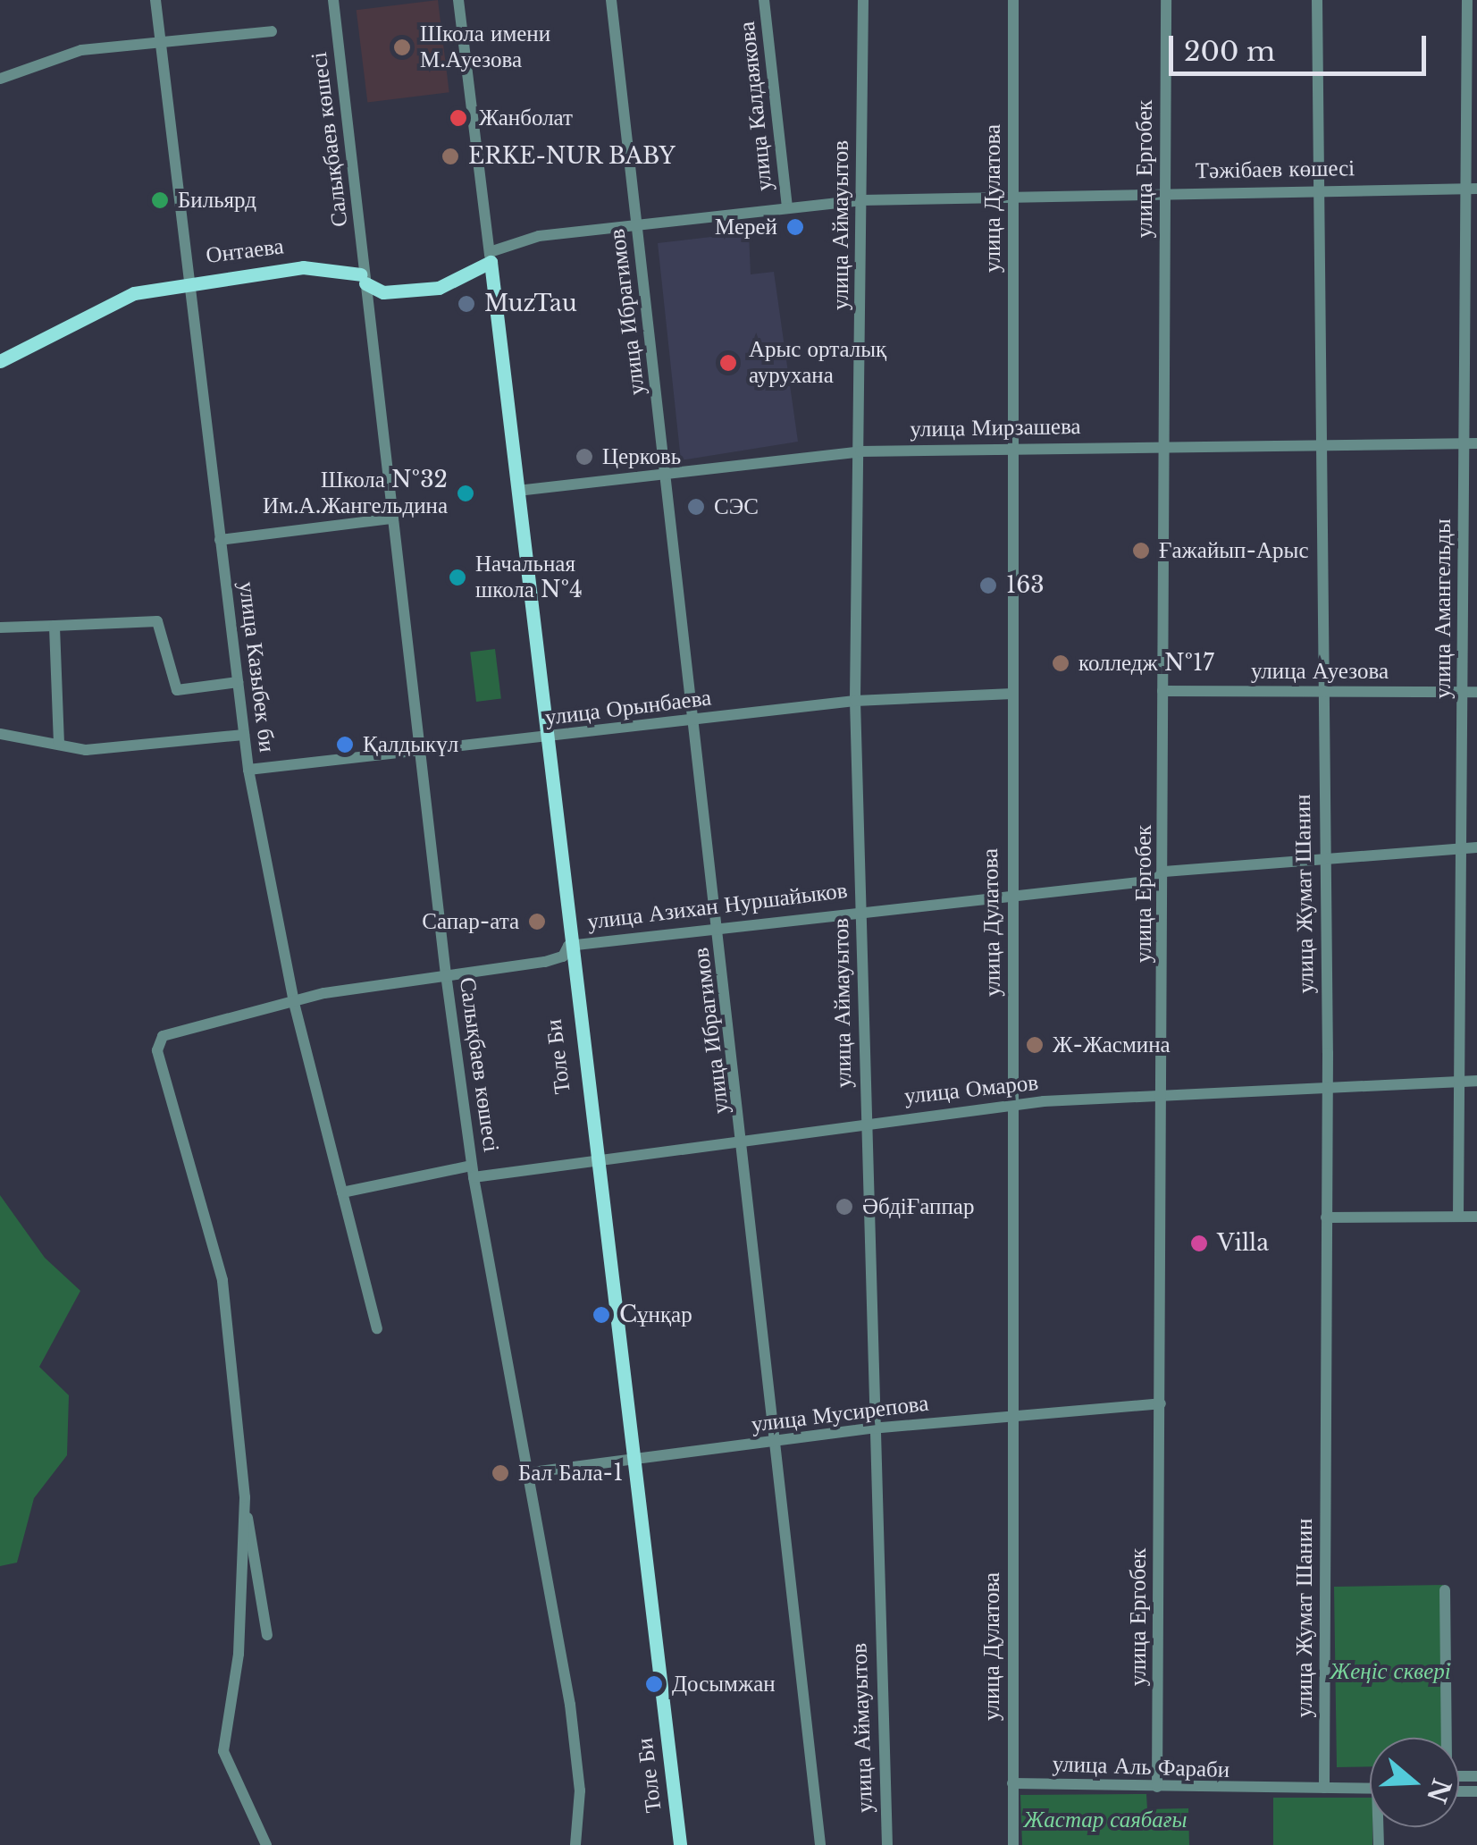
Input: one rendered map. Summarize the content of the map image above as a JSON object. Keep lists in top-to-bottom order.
{
  "streets": {
    "main road": ["Онтаева", "Толе Би"],
    "street": [
      "улица Калдаякова",
      "Салықбаев көшесі",
      "улица Ергобек",
      "Тәжібаев көшесі",
      "улица Дулатова",
      "улица Аймауытов",
      "улица Ибрагимов",
      "улица Мирзашева",
      "улица Амангельды",
      "улица Казыбек би",
      "улица Ауезова",
      "улица Орынбаева",
      "улица Жумат Шанин",
      "улица Азихан Нуршайыков",
      "улица Омаров",
      "улица Мусирепова",
      "улица Аль Фараби"
    ]
  },
  "crossings": [
    ["улица Калдаякова", "Тәжібаев көшесі"],
    ["Салықбаев көшесі", "Онтаева"],
    ["Салықбаев көшесі", "улица Орынбаева"],
    ["Салықбаев көшесі", "улица Азихан Нуршайыков"],
    ["Салықбаев көшесі", "улица Омаров"],
    ["Салықбаев көшесі", "улица Мусирепова"],
    ["улица Ергобек", "Тәжібаев көшесі"],
    ["улица Ергобек", "улица Мирзашева"],
    ["улица Ергобек", "улица Ауезова"],
    ["улица Ергобек", "улица Азихан Нуршайыков"],
    ["улица Ергобек", "улица Омаров"],
    ["улица Ергобек", "улица Мусирепова"],
    ["улица Ергобек", "улица Аль Фараби"],
    ["Тәжібаев көшесі", "улица Дулатова"],
    ["Тәжібаев көшесі", "улица Аймауытов"],
    ["Тәжібаев көшесі", "Онтаева"],
    ["Тәжібаев көшесі", "улица Ибрагимов"],
    ["Тәжібаев көшесі", "улица Амангельды"],
    ["Тәжібаев көшесі", "улица Жумат Шанин"],
    ["Тәжібаев көшесі", "Толе Би"],
    ["улица Дулатова", "улица Мирзашева"],
    ["улица Дулатова", "улица Орынбаева"],
    ["улица Дулатова", "улица Азихан Нуршайыков"],
    ["улица Дулатова", "улица Омаров"],
    ["улица Дулатова", "улица Мусирепова"],
    ["улица Дулатова", "улица Аль Фараби"],
    ["улица Аймауытов", "улица Мирзашева"],
    ["улица Аймауытов", "улица Орынбаева"],
    ["улица Аймауытов", "улица Азихан Нуршайыков"],
    ["улица Аймауытов", "улица Омаров"],
    ["улица Аймауытов", "улица Мусирепова"],
    ["Онтаева", "улица Казыбек би"],
    ["Онтаева", "Толе Би"],
    ["улица Ибрагимов", "улица Мирзашева"],
    ["улица Ибрагимов", "улица Орынбаева"],
    ["улица Ибрагимов", "улица Азихан Нуршайыков"],
    ["улица Ибрагимов", "улица Омаров"],
    ["улица Ибрагимов", "улица Мусирепова"],
    ["улица Мирзашева", "улица Амангельды"],
    ["улица Мирзашева", "улица Жумат Шанин"],
    ["улица Мирзашева", "Толе Би"],
    ["улица Амангельды", "улица Ауезова"],
    ["улица Амангельды", "улица Азихан Нуршайыков"],
    ["улица Амангельды", "улица Омаров"],
    ["улица Казыбек би", "улица Орынбаева"],
    ["улица Казыбек би", "улица Азихан Нуршайыков"],
    ["улица Казыбек би", "улица Омаров"],
    ["улица Ауезова", "улица Жумат Шанин"],
    ["улица Орынбаева", "Толе Би"],
    ["улица Жумат Шанин", "улица Азихан Нуршайыков"],
    ["улица Жумат Шанин", "улица Омаров"],
    ["улица Жумат Шанин", "улица Аль Фараби"],
    ["улица Азихан Нуршайыков", "Толе Би"],
    ["Толе Би", "улица Омаров"],
    ["Толе Би", "улица Мусирепова"]
  ],
  "parks": ["Жеңіс сквері", "Жастар саябағы"],
  "places": [
    "Школа имени М.Ауезова",
    "Жанболат",
    "ERKE-NUR BABY",
    "Бильярд",
    "Мерей",
    "MuzTau",
    "Арыс орталық аурухана",
    "Церковь",
    "Школа №32 Им.А.Жангельдина",
    "СЭС",
    "Ғажайып-Арыс",
    "Начальная школа №4",
    "163",
    "колледж №17",
    "Қалдыкүл",
    "Сапар-ата",
    "Ж-Жасмина",
    "ӘбдіҒаппар",
    "Villa",
    "Cұнқар",
    "Бал Бала-1",
    "Досымжан"
  ],
  "scale_bar": "200 m",
  "north": "right"
}
